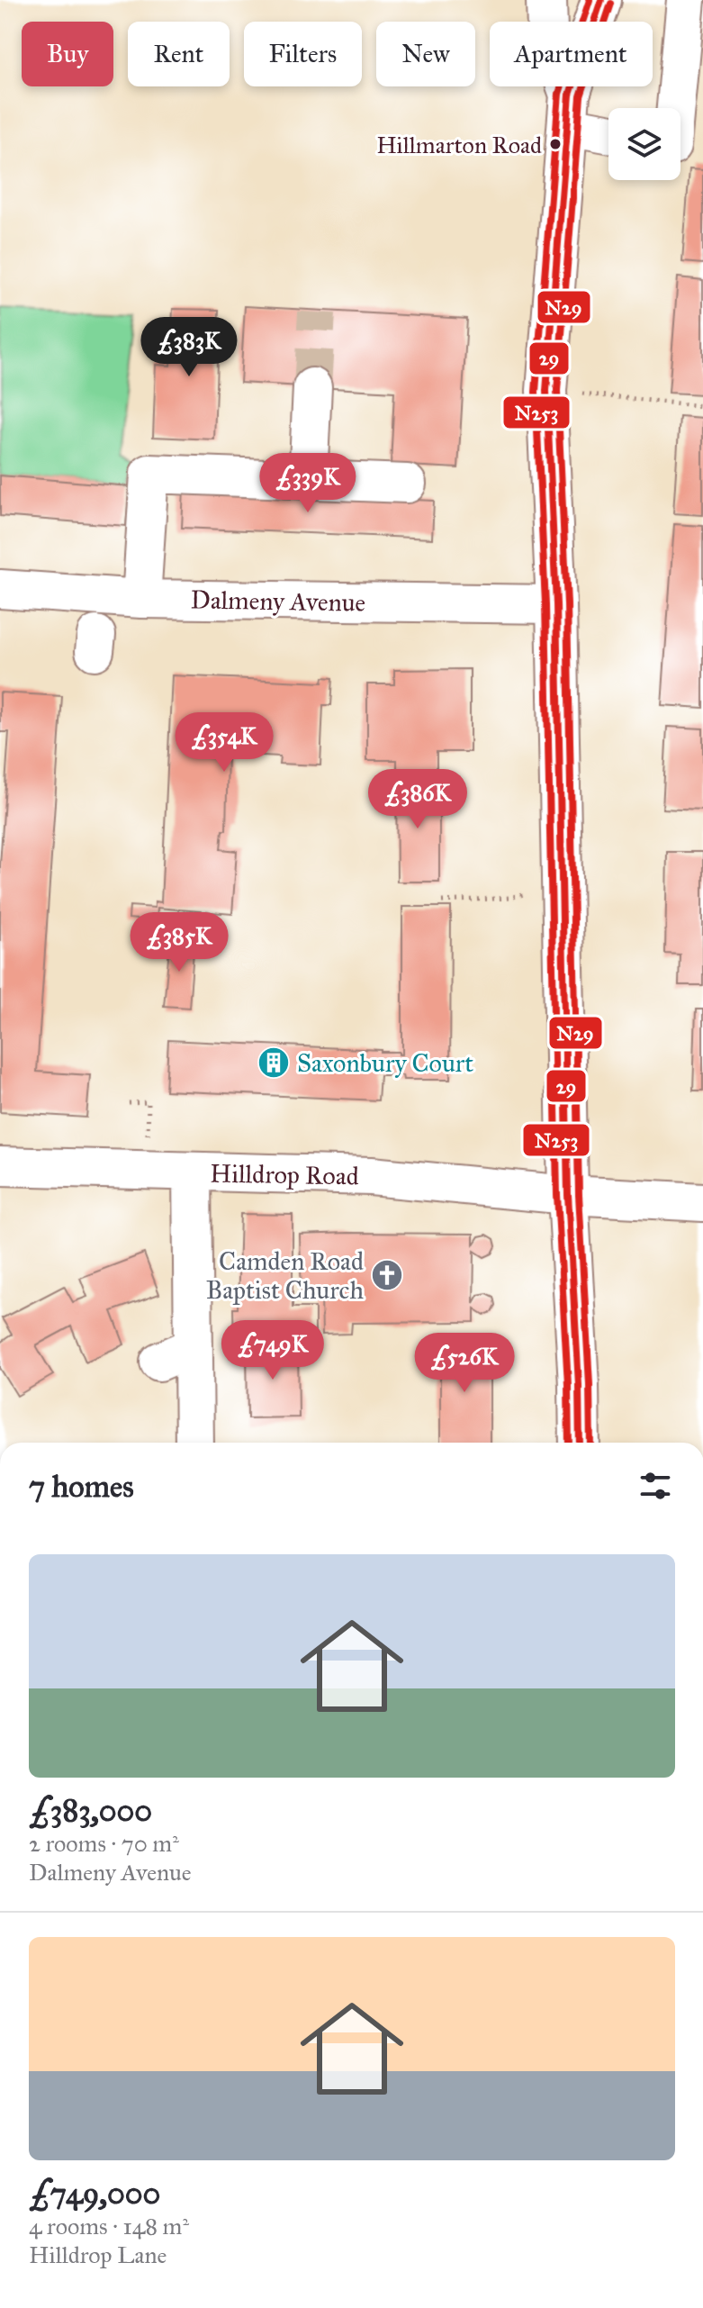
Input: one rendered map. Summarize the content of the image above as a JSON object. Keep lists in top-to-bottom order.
{
  "streets": {
    "street": ["Dalmeny Avenue", "Hilldrop Road"]
  },
  "places": {
    "other": ["Hillmarton Road"],
    "building": ["Saxonbury Court"],
    "church": ["Camden Road Baptist Church"]
  },
  "lines": ["transit line 29", "transit line N253", "transit line N29"],
  "page": {
    "chip": [
      "Buy",
      "Rent",
      "Filters",
      "New",
      "Apartment"
    ],
    "price": [
      "£383K",
      "£339K",
      "£354K",
      "£386K",
      "£385K",
      "£749K",
      "£526K"
    ],
    "heading": "7 homes",
    "list": [
      {
        "name": "£383,000",
        "note": "2 rooms · 70 m² · Dalmeny Avenue"
      },
      {
        "name": "£749,000",
        "note": "4 rooms · 148 m² · Hilldrop Lane"
      }
    ]
  }
}
